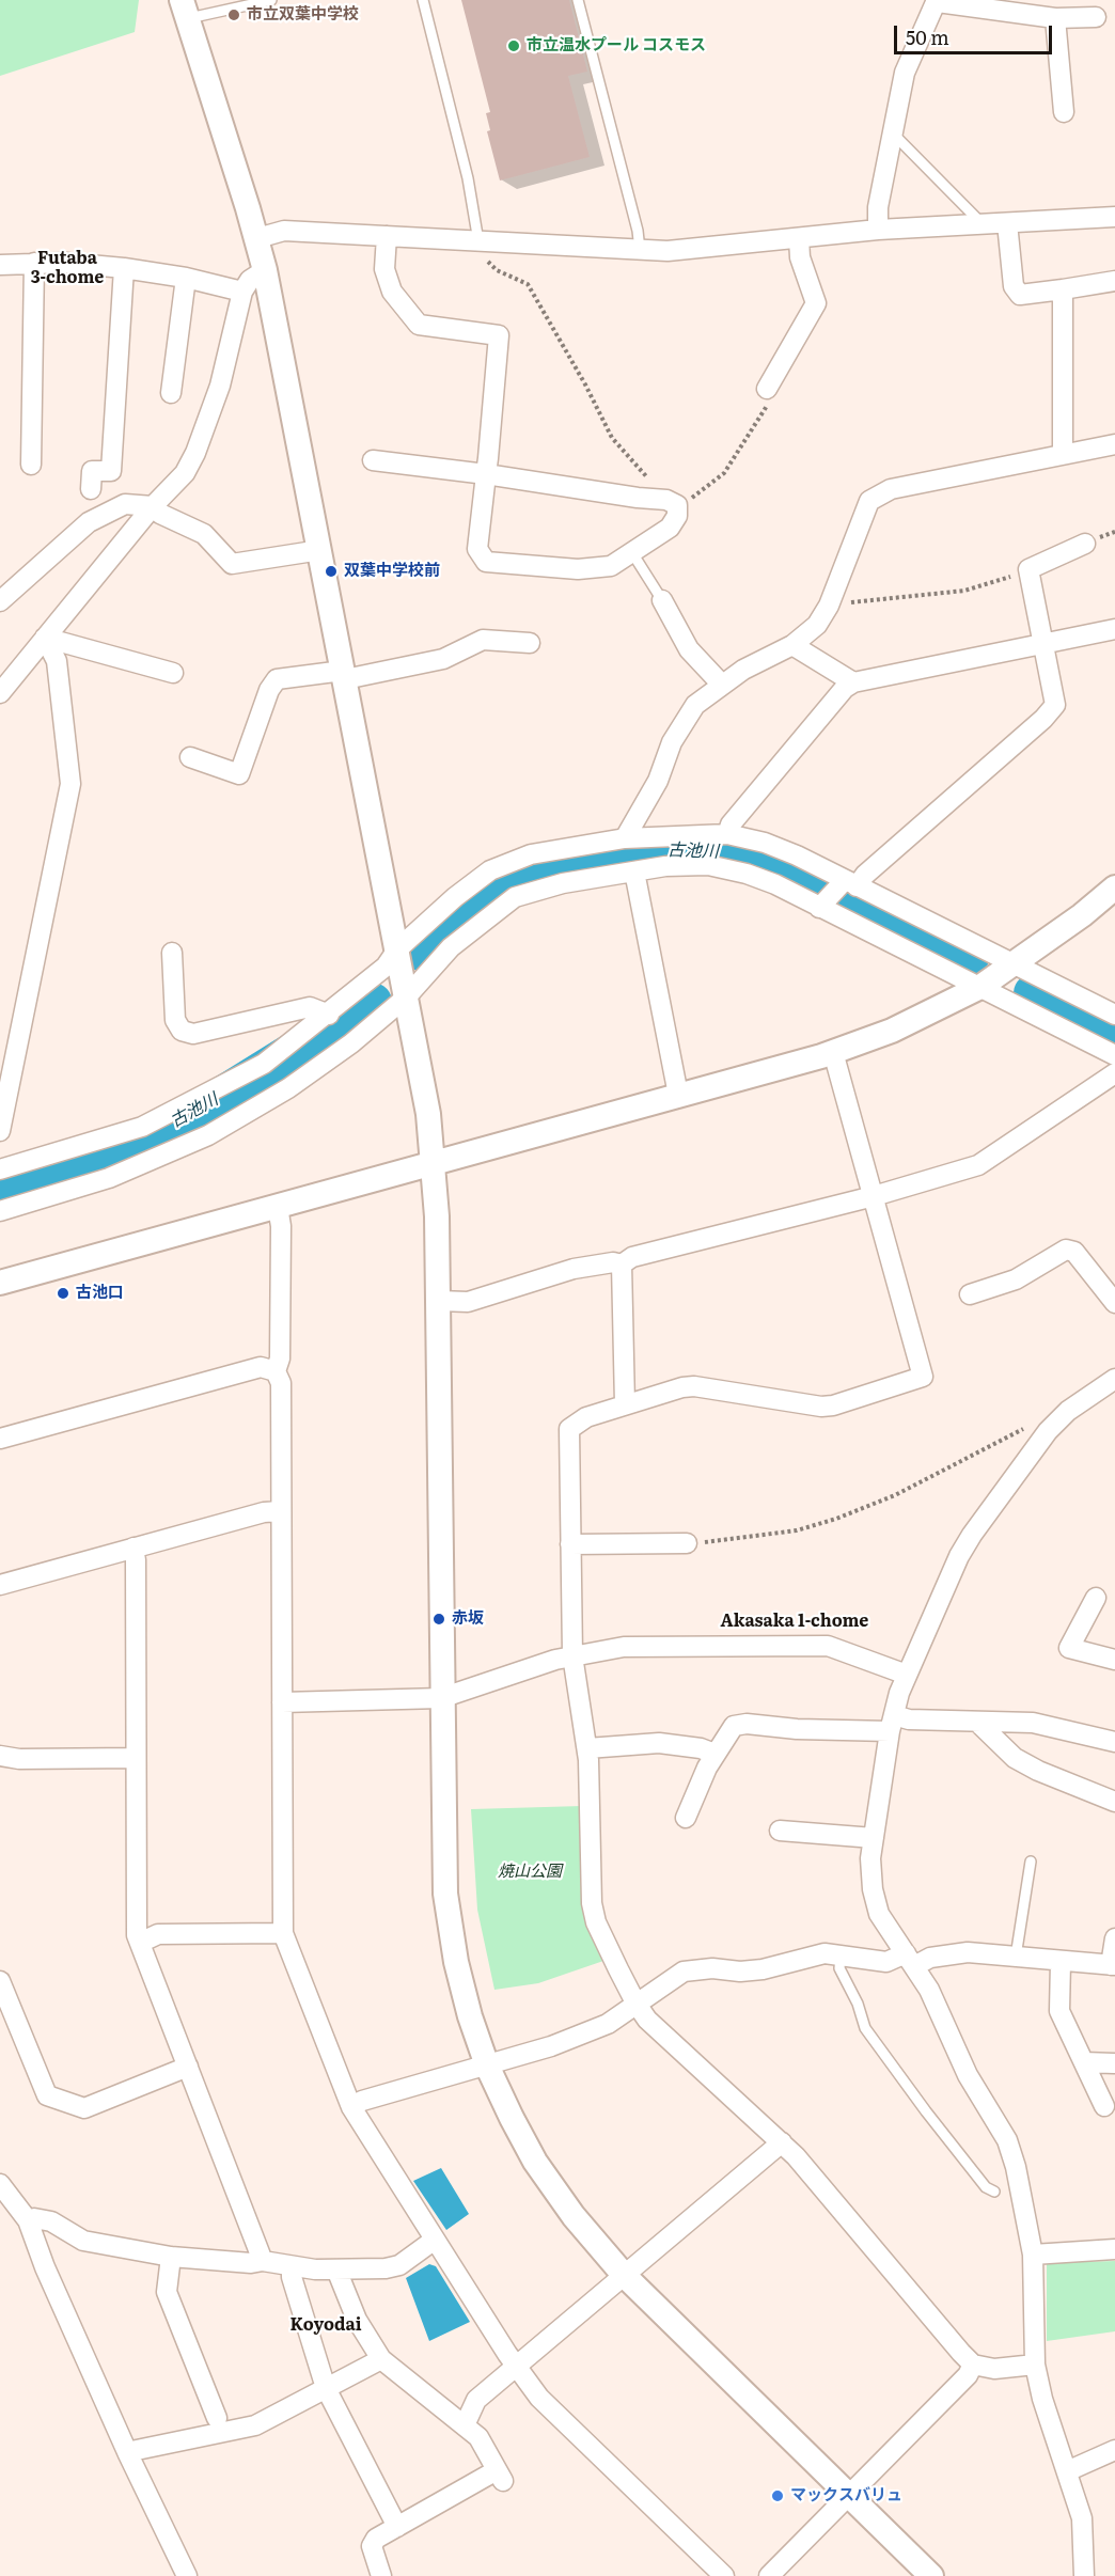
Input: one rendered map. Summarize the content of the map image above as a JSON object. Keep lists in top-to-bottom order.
{
  "districts": ["Futaba 3-chome", "Akasaka 1-chome", "Koyodai"],
  "water": ["古池川"],
  "parks": ["焼山公園"],
  "places": [
    "市立双葉中学校",
    "市立温水プール コスモス",
    "双葉中学校前",
    "古池口",
    "赤坂",
    "マックスバリュ"
  ],
  "scale_bar": "50 m"
}
